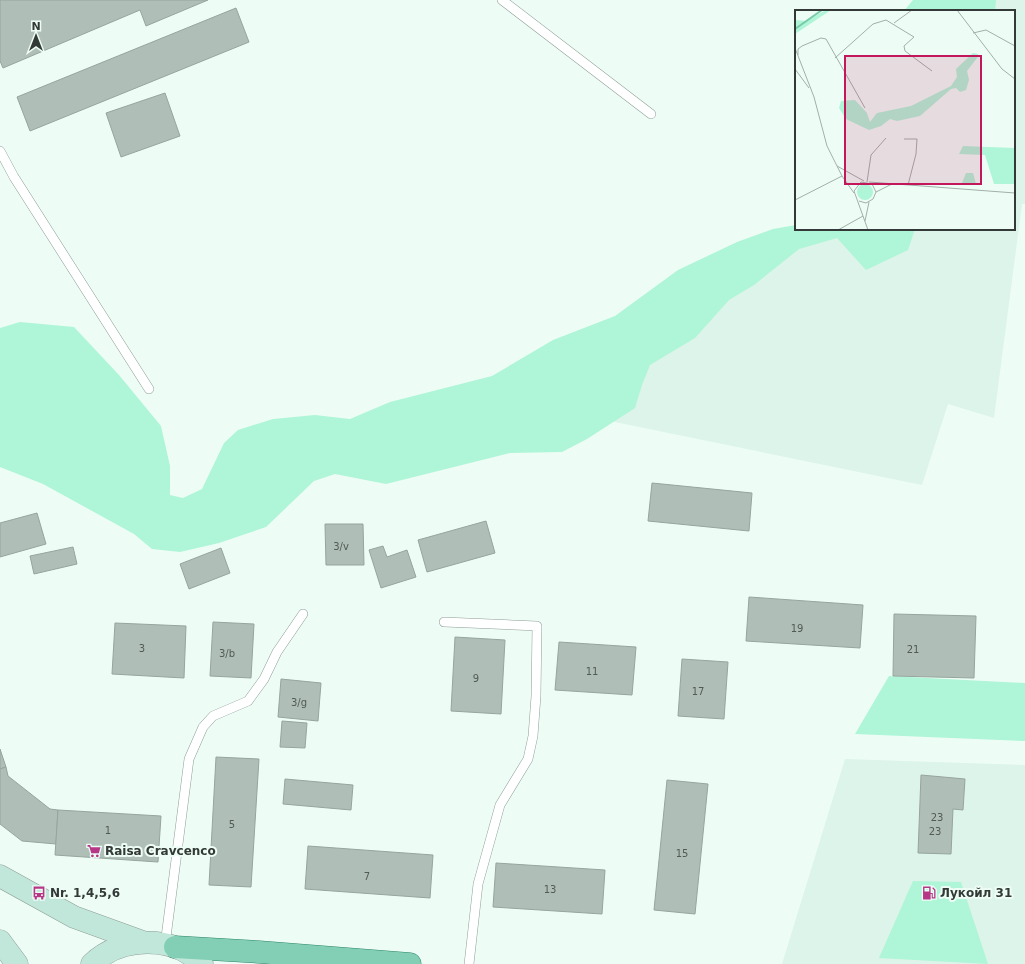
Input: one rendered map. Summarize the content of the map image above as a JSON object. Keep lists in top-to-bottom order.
{
  "places": {
    "supermarket": ["Raisa Cravcenco"],
    "bus stop": ["Nr. 1,4,5,6"],
    "fuel station": ["Лукойл 31"]
  },
  "house_numbers": [
    "3/v",
    "19",
    "3",
    "21",
    "3/b",
    "11",
    "9",
    "17",
    "3/g",
    "23",
    "5",
    "1",
    "23",
    "15",
    "7",
    "13"
  ],
  "north": "top"
}
